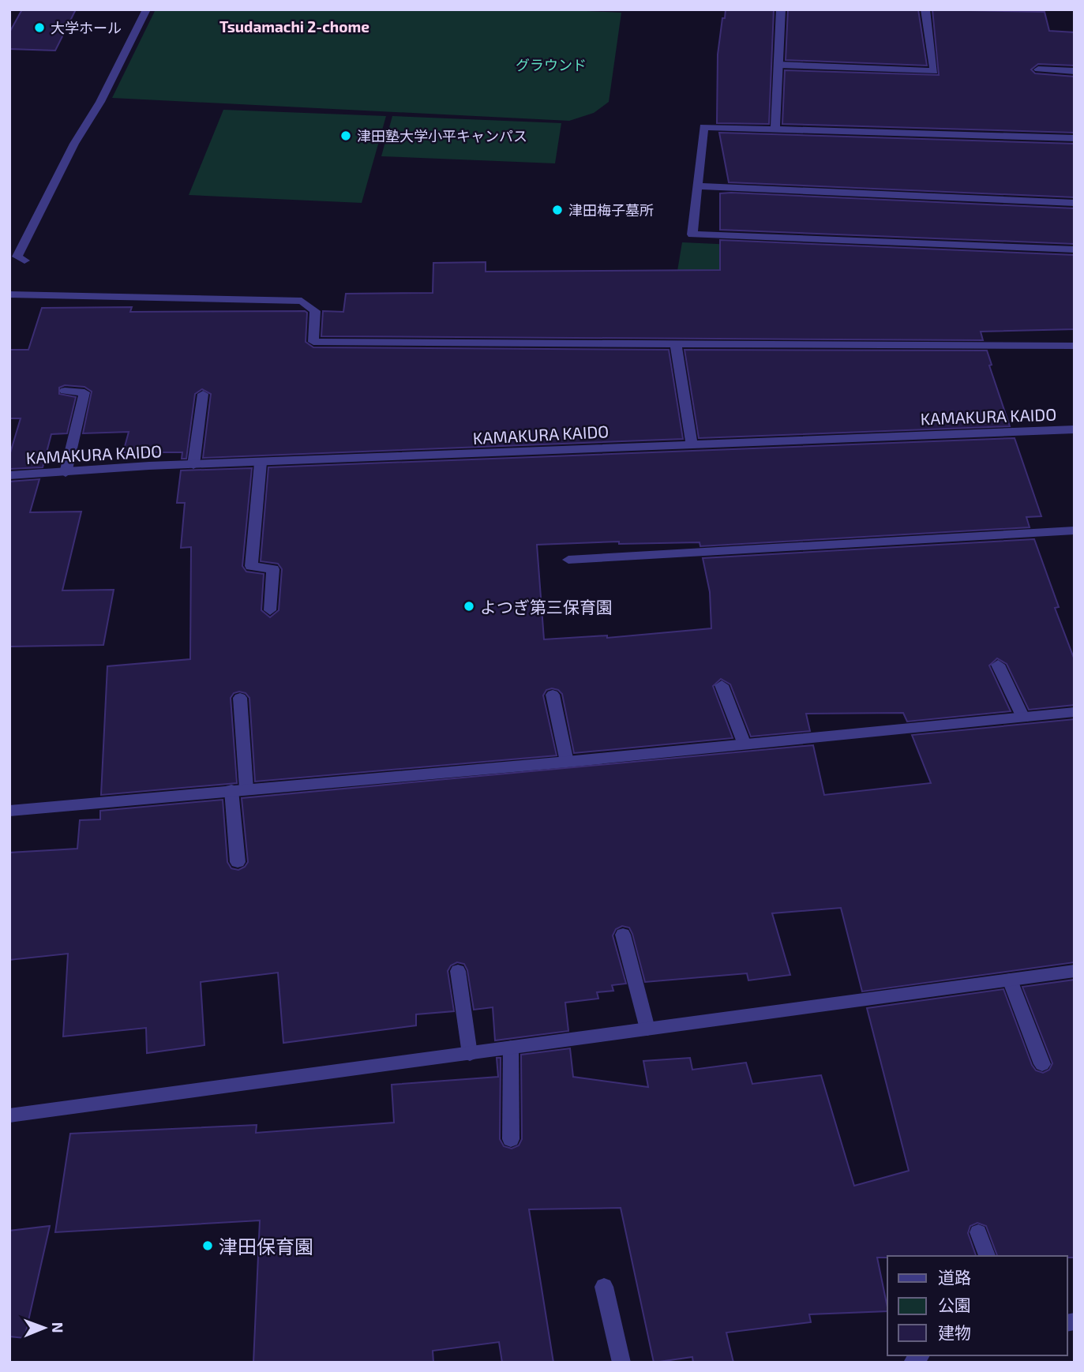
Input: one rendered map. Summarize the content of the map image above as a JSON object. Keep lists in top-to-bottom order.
{
  "streets": {
    "street": ["KAMAKURA KAIDO"]
  },
  "districts": ["Tsudamachi 2-chome"],
  "parks": ["グラウンド"],
  "places": [
    "大学ホール",
    "津田塾大学小平キャンパス",
    "津田梅子墓所",
    "よつぎ第三保育園",
    "津田保育園"
  ],
  "legend": ["道路", "公園", "建物"],
  "north": "right"
}
